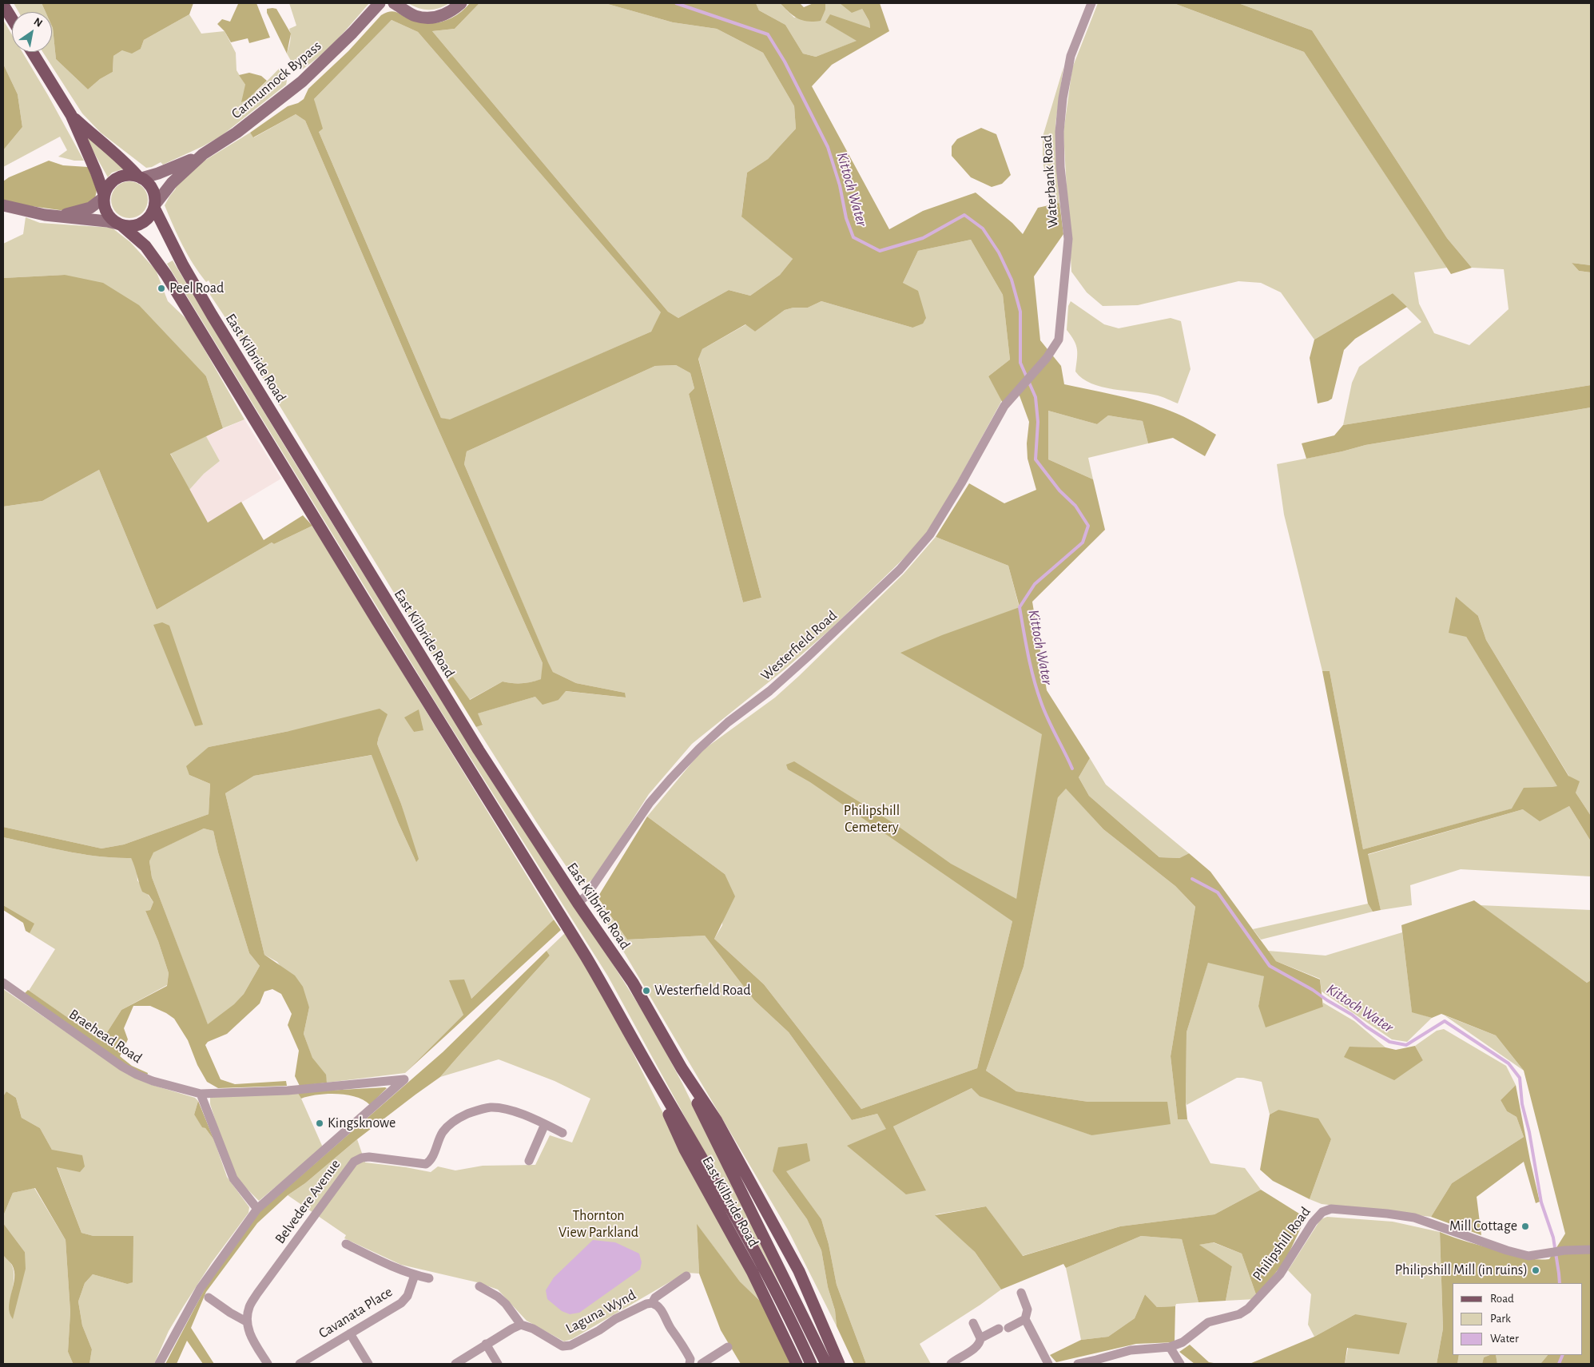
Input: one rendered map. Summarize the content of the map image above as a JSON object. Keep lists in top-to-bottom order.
{
  "streets": {
    "main road": ["Carmunnock Bypass", "East Kilbride Road"],
    "street": [
      "Waterbank Road",
      "Westerfield Road",
      "Braehead Road",
      "Belvedere Avenue",
      "Philipshill Road",
      "Laguna Wynd",
      "Cavanata Place"
    ]
  },
  "crossings": [
    ["Carmunnock Bypass", "East Kilbride Road"],
    ["Waterbank Road", "Westerfield Road"],
    ["East Kilbride Road", "Westerfield Road"]
  ],
  "water": ["Kittoch Water"],
  "parks": ["Philipshill Cemetery", "Thornton View Parkland"],
  "places": [
    "Peel Road",
    "Westerfield Road",
    "Kingsknowe",
    "Mill Cottage",
    "Philipshill Mill (in ruins)"
  ],
  "legend": ["Road", "Park", "Water"],
  "north": "top right"
}
